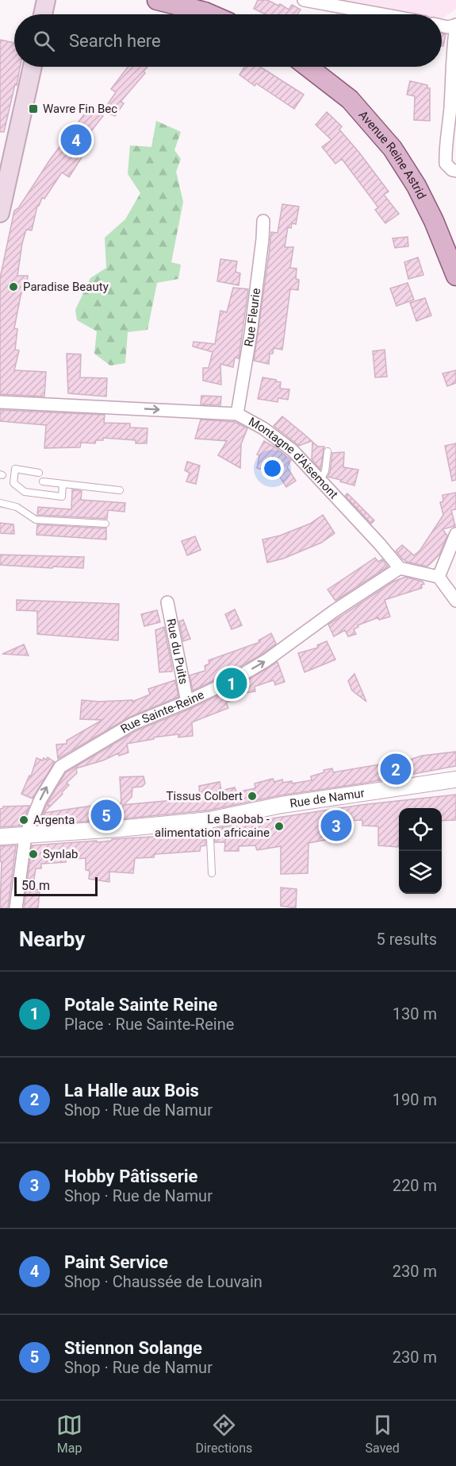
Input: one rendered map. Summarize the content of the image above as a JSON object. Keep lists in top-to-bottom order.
{
  "streets": {
    "main road": ["Avenue Reine Astrid"],
    "street": [
      "Rue Fleurie",
      "Montagne d'Aisemont",
      "Rue du Puits",
      "Rue Sainte-Reine",
      "Rue de Namur"
    ]
  },
  "crossings": [
    ["Rue Fleurie", "Montagne d'Aisemont"],
    ["Montagne d'Aisemont", "Rue Sainte-Reine"],
    ["Rue du Puits", "Rue Sainte-Reine"],
    ["Rue Sainte-Reine", "Rue de Namur"]
  ],
  "one_way": ["Montagne d'Aisemont", "Rue Sainte-Reine"],
  "places": {
    "transit": ["Wavre Fin Bec"],
    "other": [
      "Paradise Beauty",
      "Tissus Colbert",
      "Argenta",
      "Le Baobab - alimentation africaine",
      "Synlab"
    ]
  },
  "scale_bar": "50 m",
  "page": {
    "search": "Search here",
    "pins": [
      "4",
      "1",
      "2",
      "5",
      "3"
    ],
    "scale": "50 m",
    "heading": ["Nearby", "5 results"],
    "list": [
      {
        "mark": "1",
        "name": "Potale Sainte Reine",
        "note": "Place · Rue Sainte-Reine",
        "value": "130 m"
      },
      {
        "mark": "2",
        "name": "La Halle aux Bois",
        "note": "Shop · Rue de Namur",
        "value": "190 m"
      },
      {
        "mark": "3",
        "name": "Hobby Pâtisserie",
        "note": "Shop · Rue de Namur",
        "value": "220 m"
      },
      {
        "mark": "4",
        "name": "Paint Service",
        "note": "Shop · Chaussée de Louvain",
        "value": "230 m"
      },
      {
        "mark": "5",
        "name": "Stiennon Solange",
        "note": "Shop · Rue de Namur",
        "value": "230 m"
      }
    ],
    "nav": ["Map", "Directions", "Saved"]
  }
}
